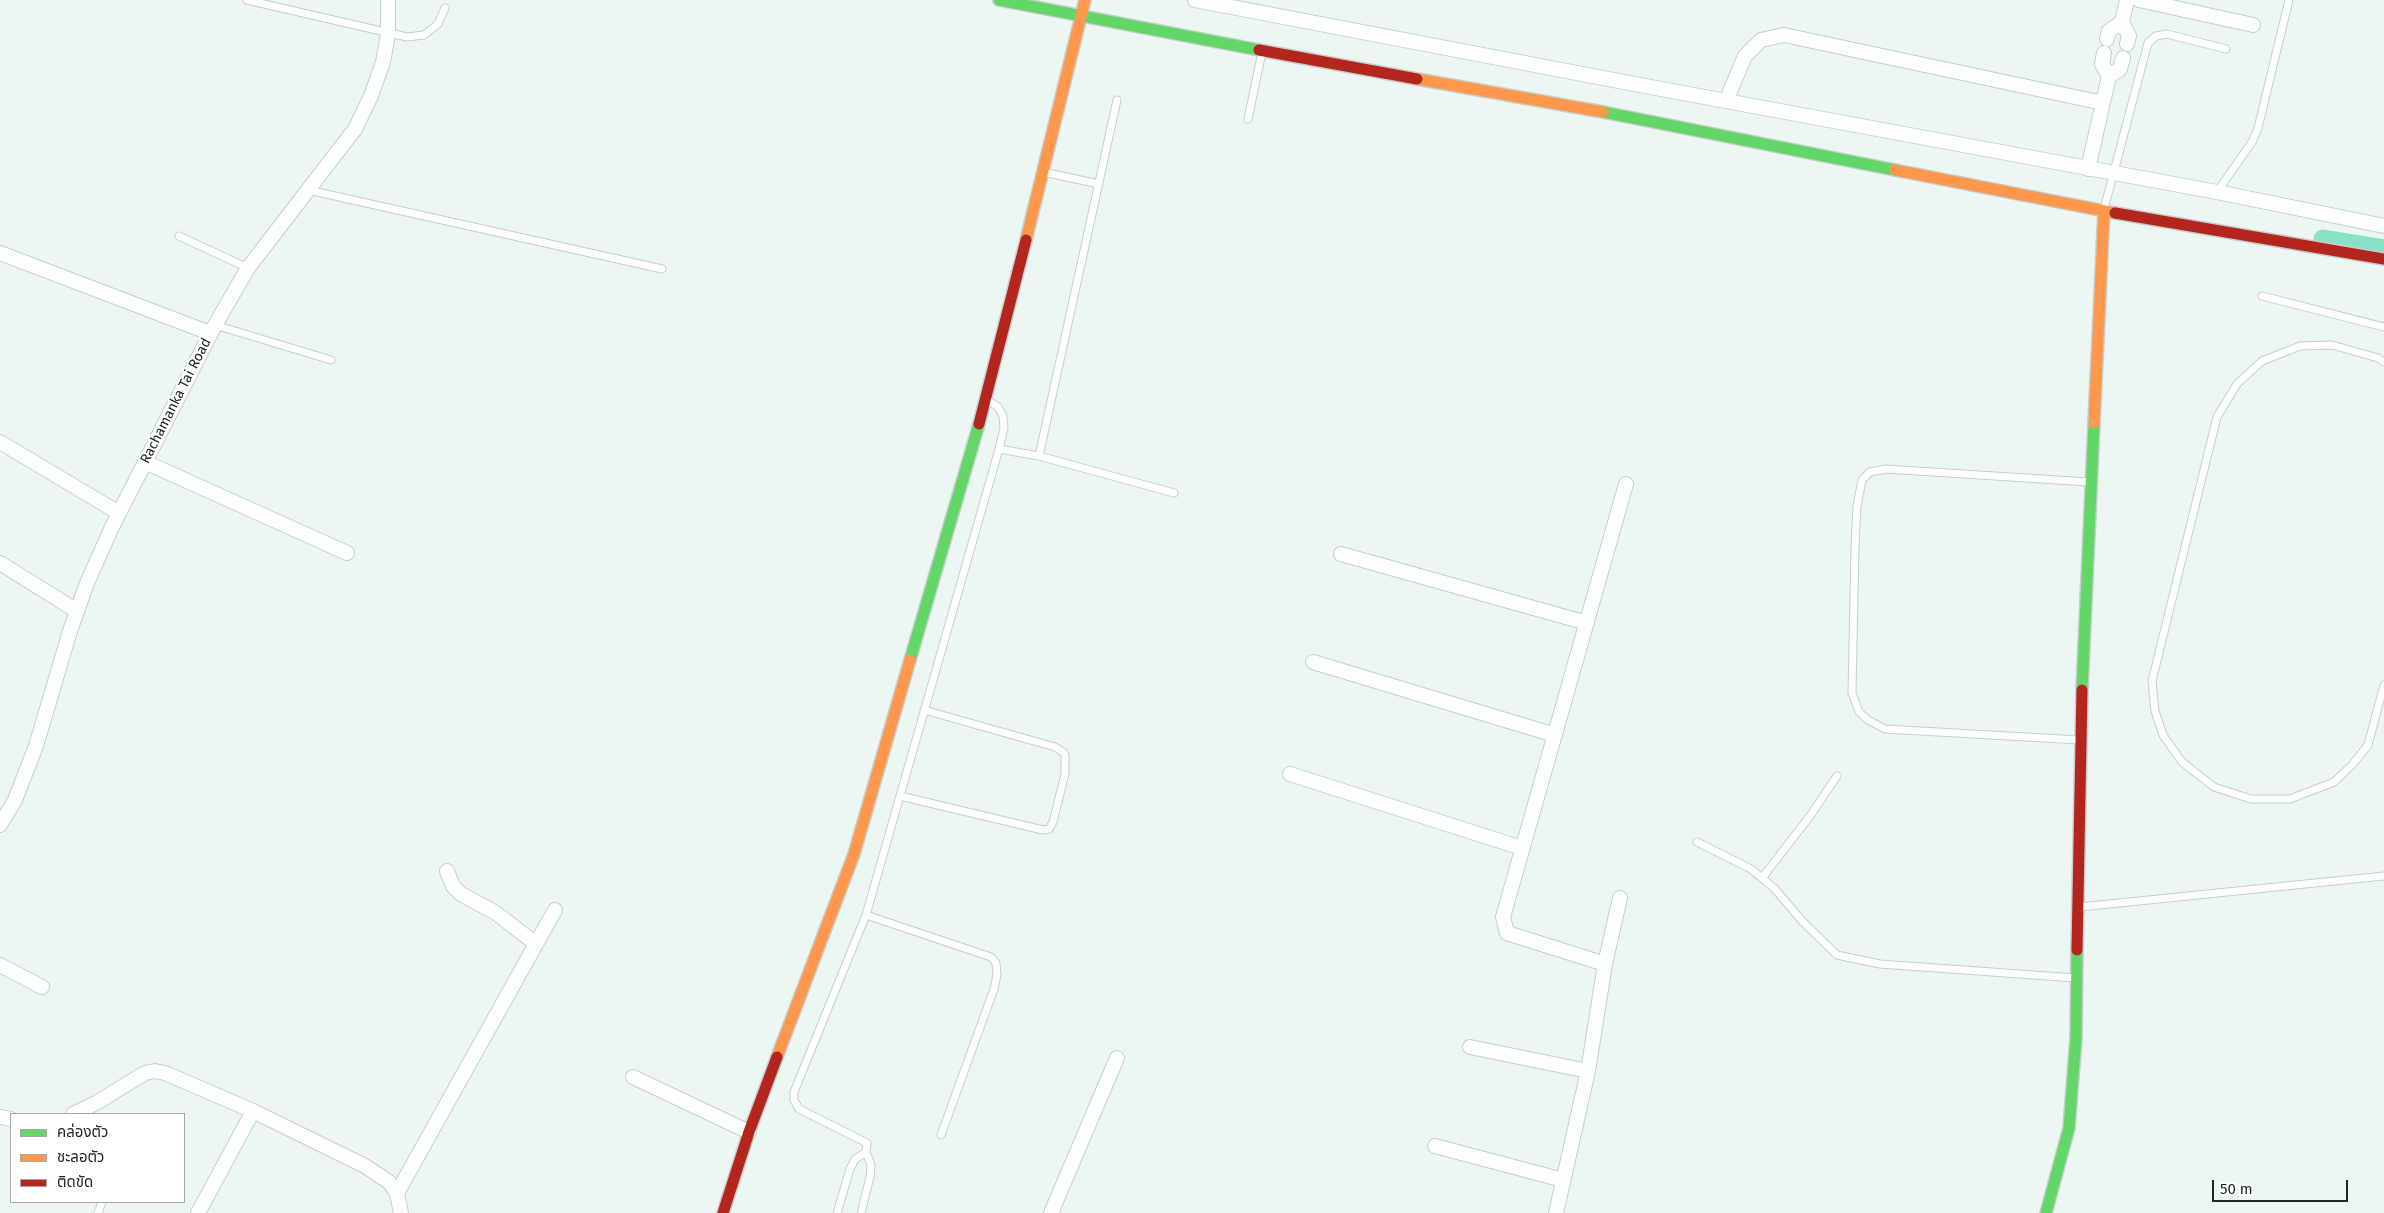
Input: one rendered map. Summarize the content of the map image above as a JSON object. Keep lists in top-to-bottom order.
{
  "streets": {
    "street": ["Rachamanka Tai Road"]
  },
  "legend": ["คล่องตัว", "ชะลอตัว", "ติดขัด"],
  "scale_bar": "50 m"
}
